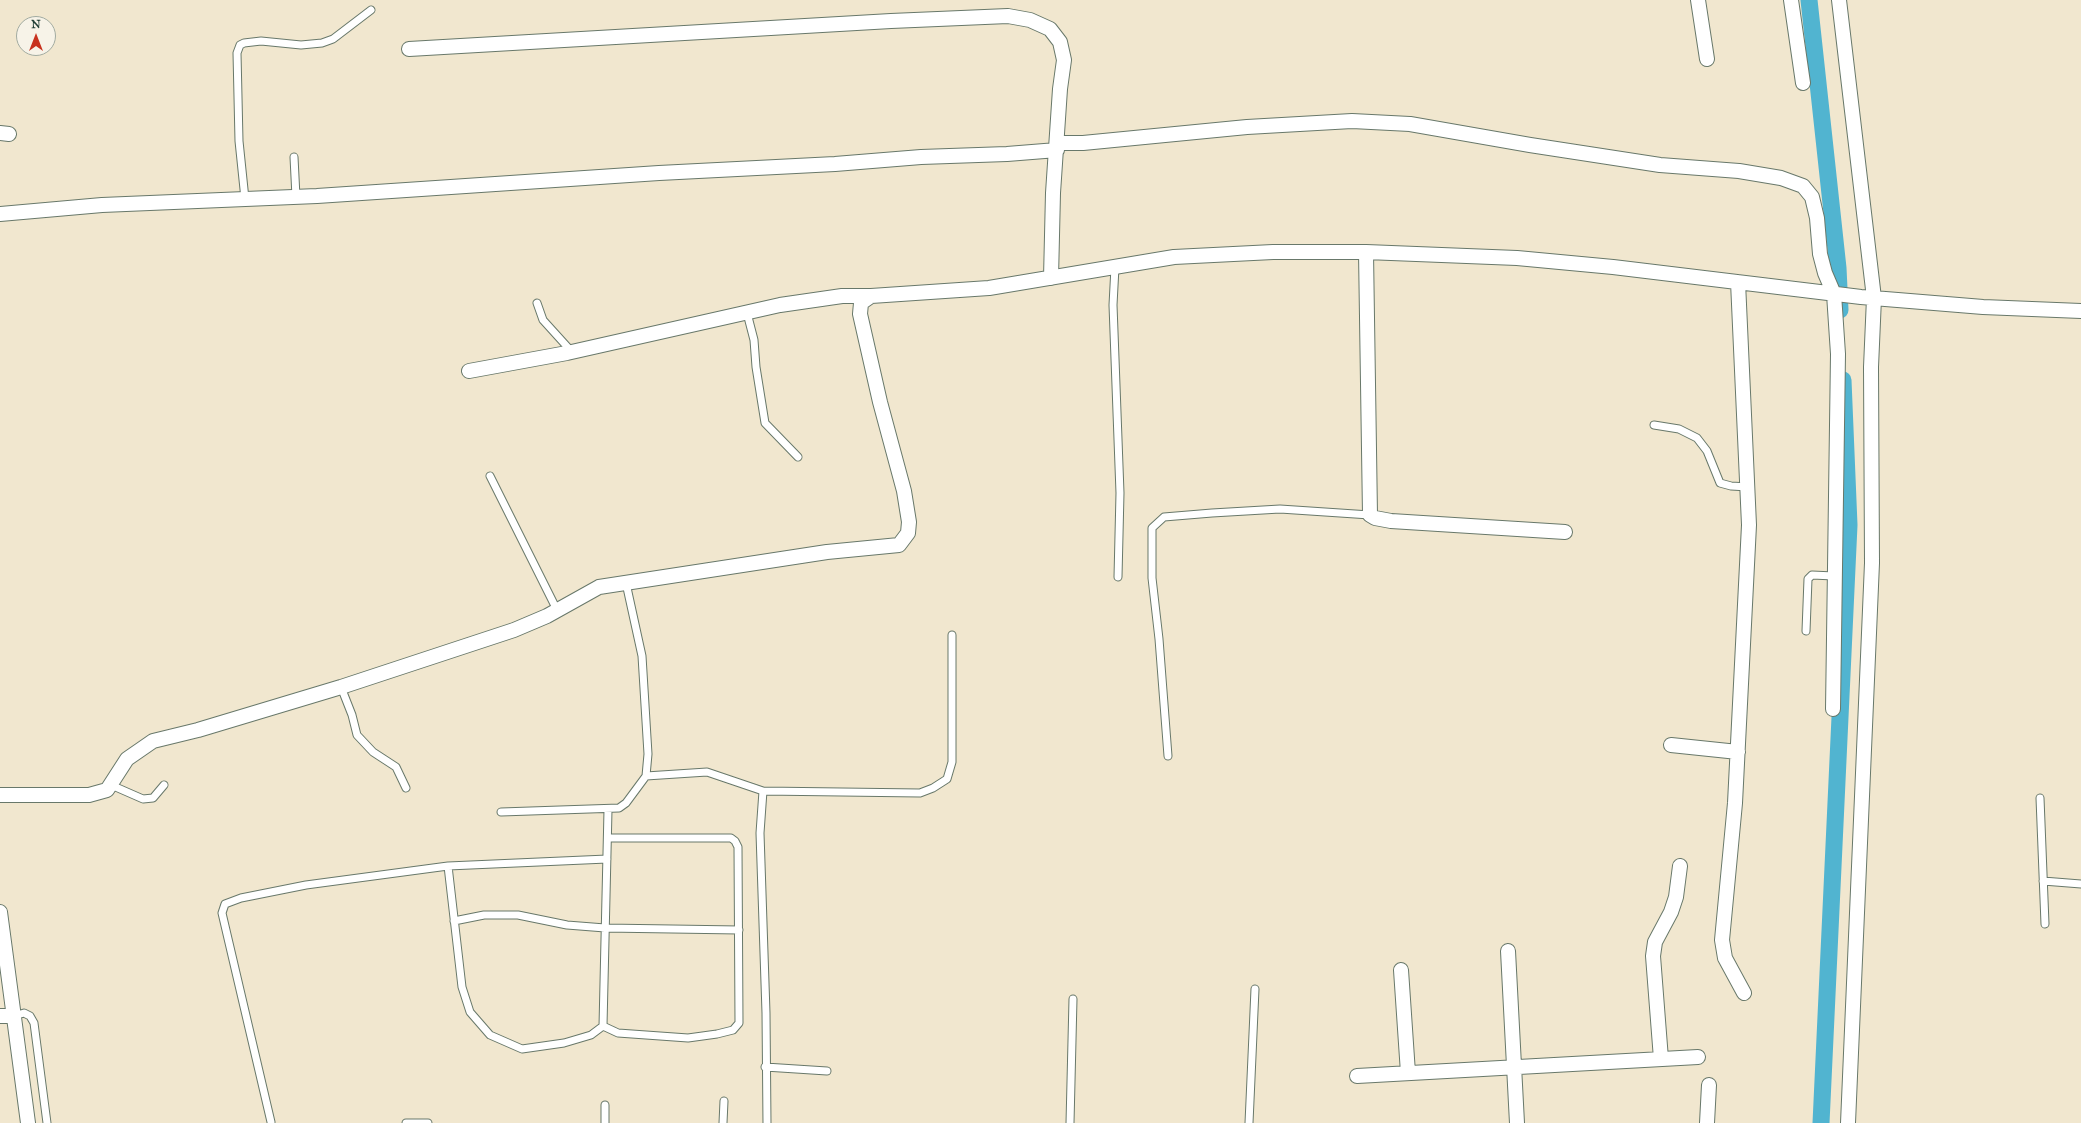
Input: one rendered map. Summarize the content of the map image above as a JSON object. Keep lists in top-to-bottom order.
{
  "north": "top"
}
